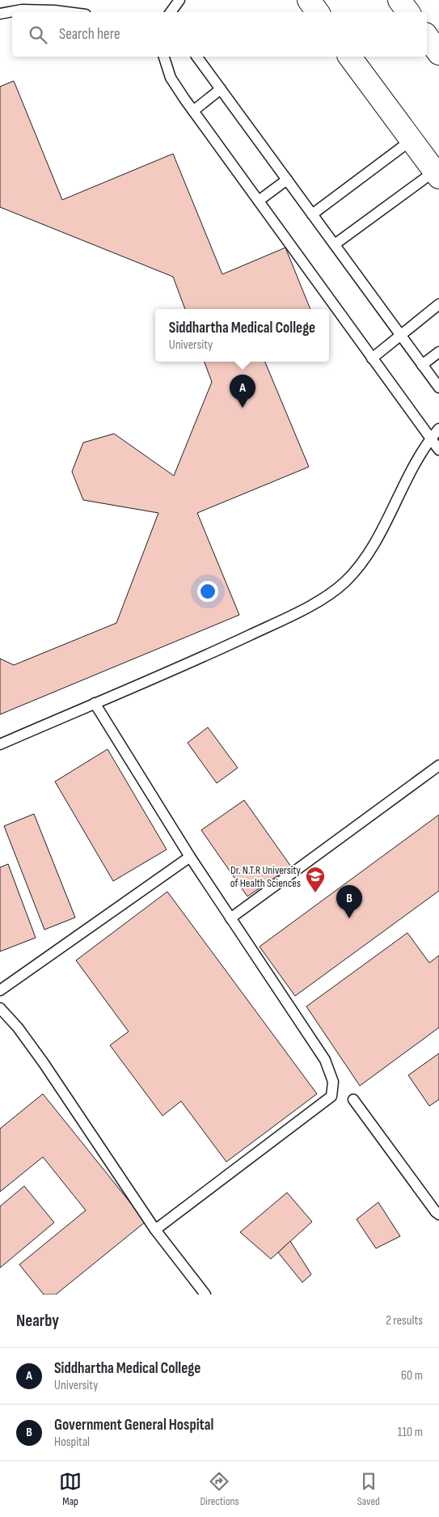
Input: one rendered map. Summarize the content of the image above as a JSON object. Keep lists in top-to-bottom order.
{
  "places": {
    "school or university": ["Dr. N.T.R University of Health Sciences"]
  },
  "page": {
    "search": "Search here",
    "popup": ["Siddhartha Medical College", "University"],
    "pins": ["A", "B"],
    "heading": ["Nearby", "2 results"],
    "list": [
      {
        "mark": "A",
        "name": "Siddhartha Medical College",
        "note": "University",
        "value": "60 m"
      },
      {
        "mark": "B",
        "name": "Government General Hospital",
        "note": "Hospital",
        "value": "110 m"
      }
    ],
    "nav": ["Map", "Directions", "Saved"]
  }
}
